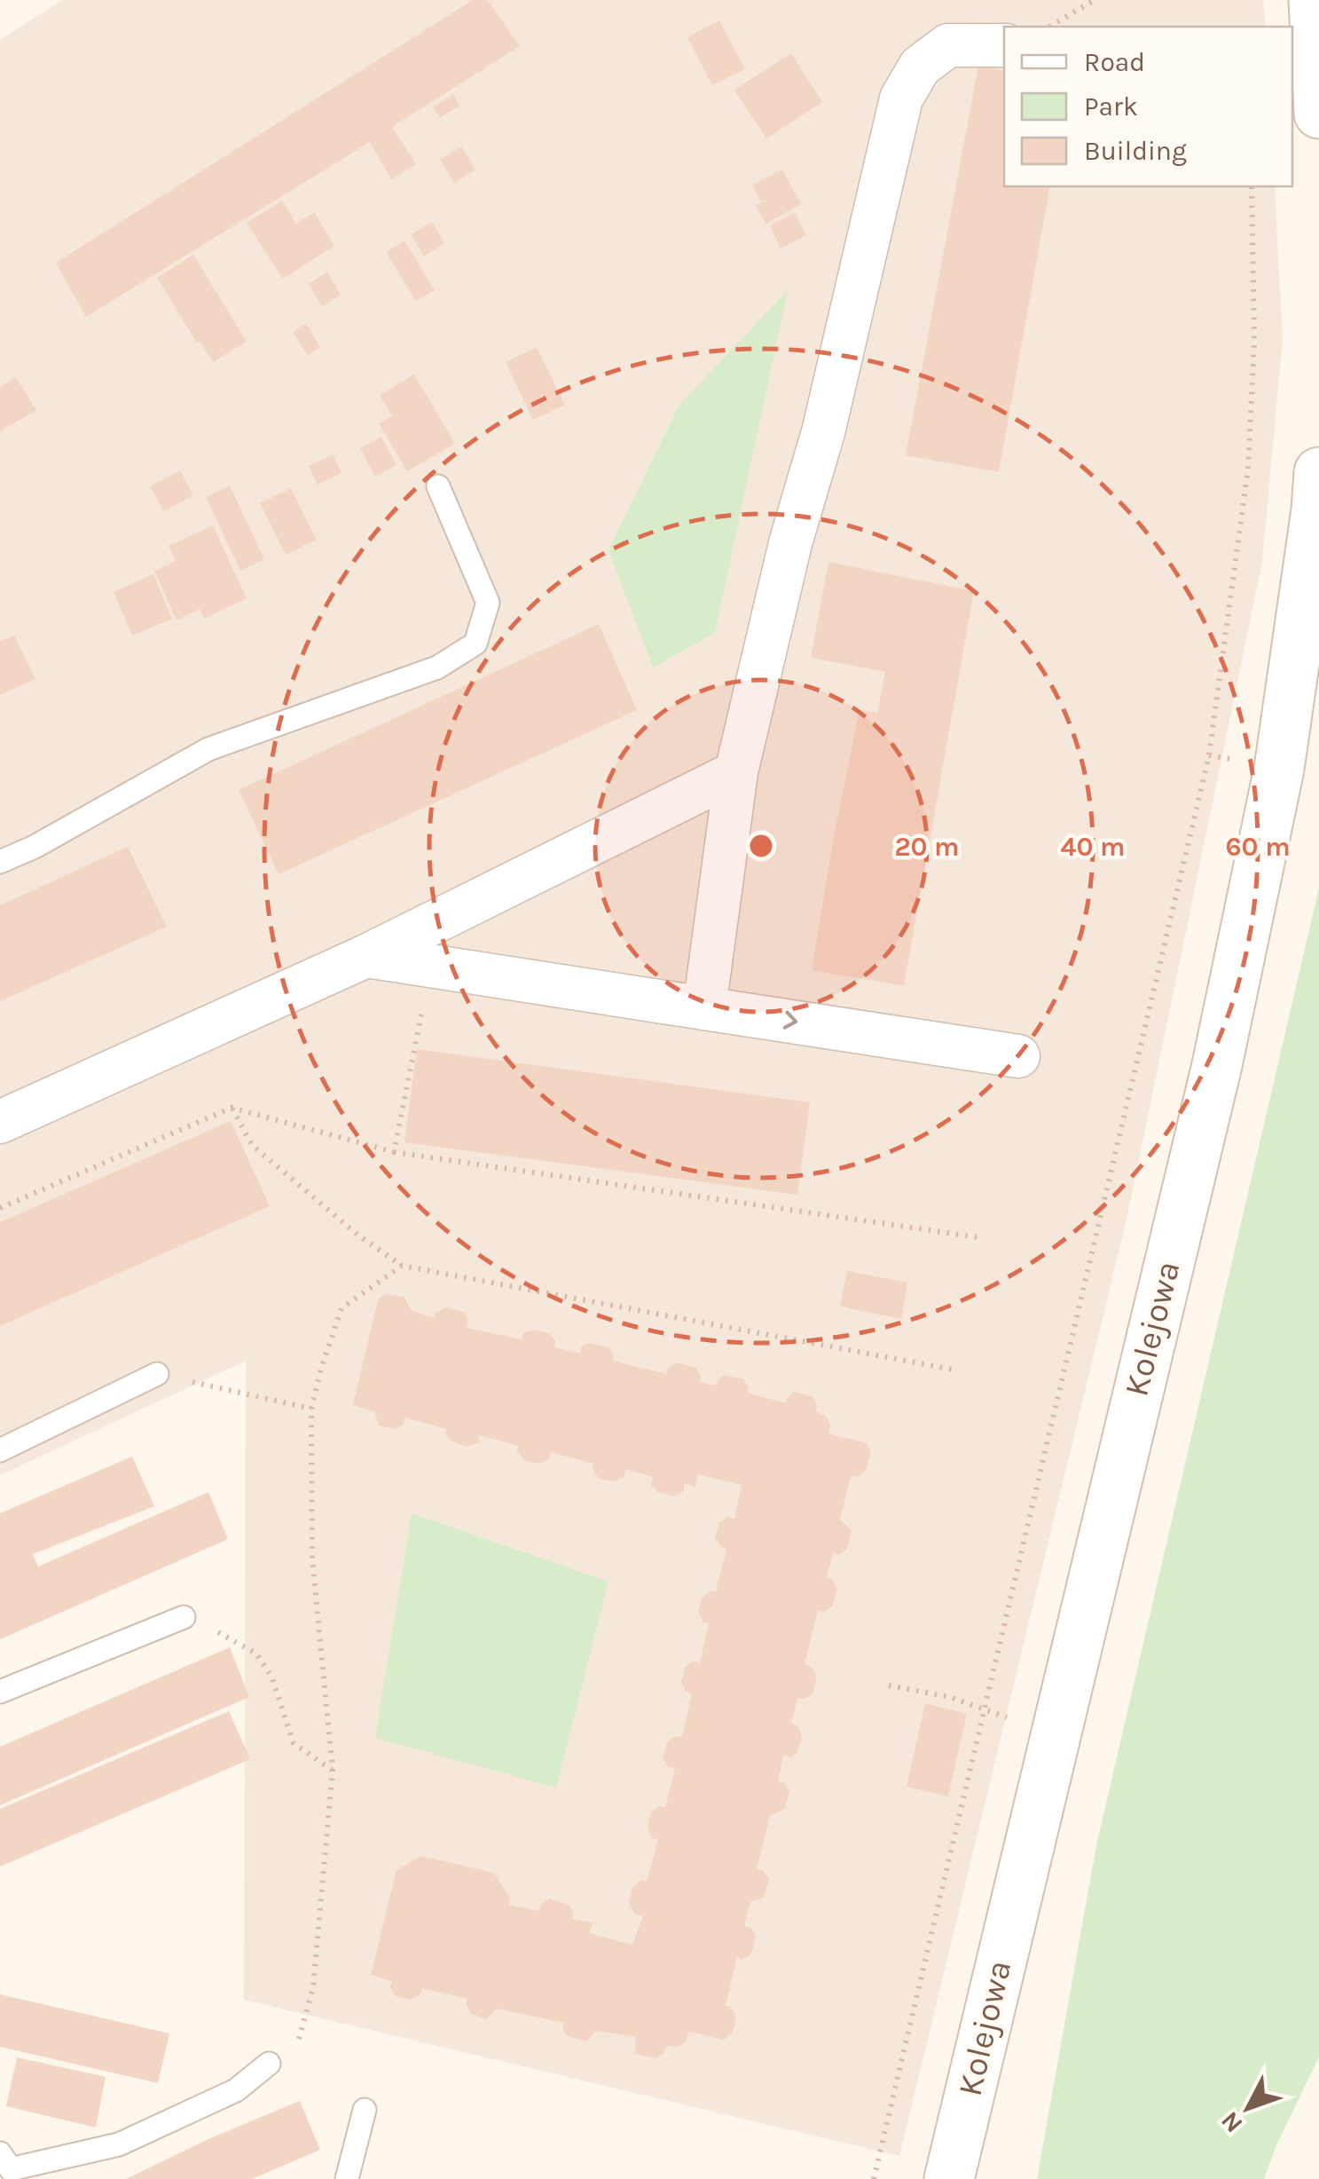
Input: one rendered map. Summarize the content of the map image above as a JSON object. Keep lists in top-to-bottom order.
{
  "streets": {
    "street": ["Kolejowa"]
  },
  "legend": ["Road", "Park", "Building"],
  "north": "bottom left",
  "rings": ["20 m", "40 m", "60 m"]
}
